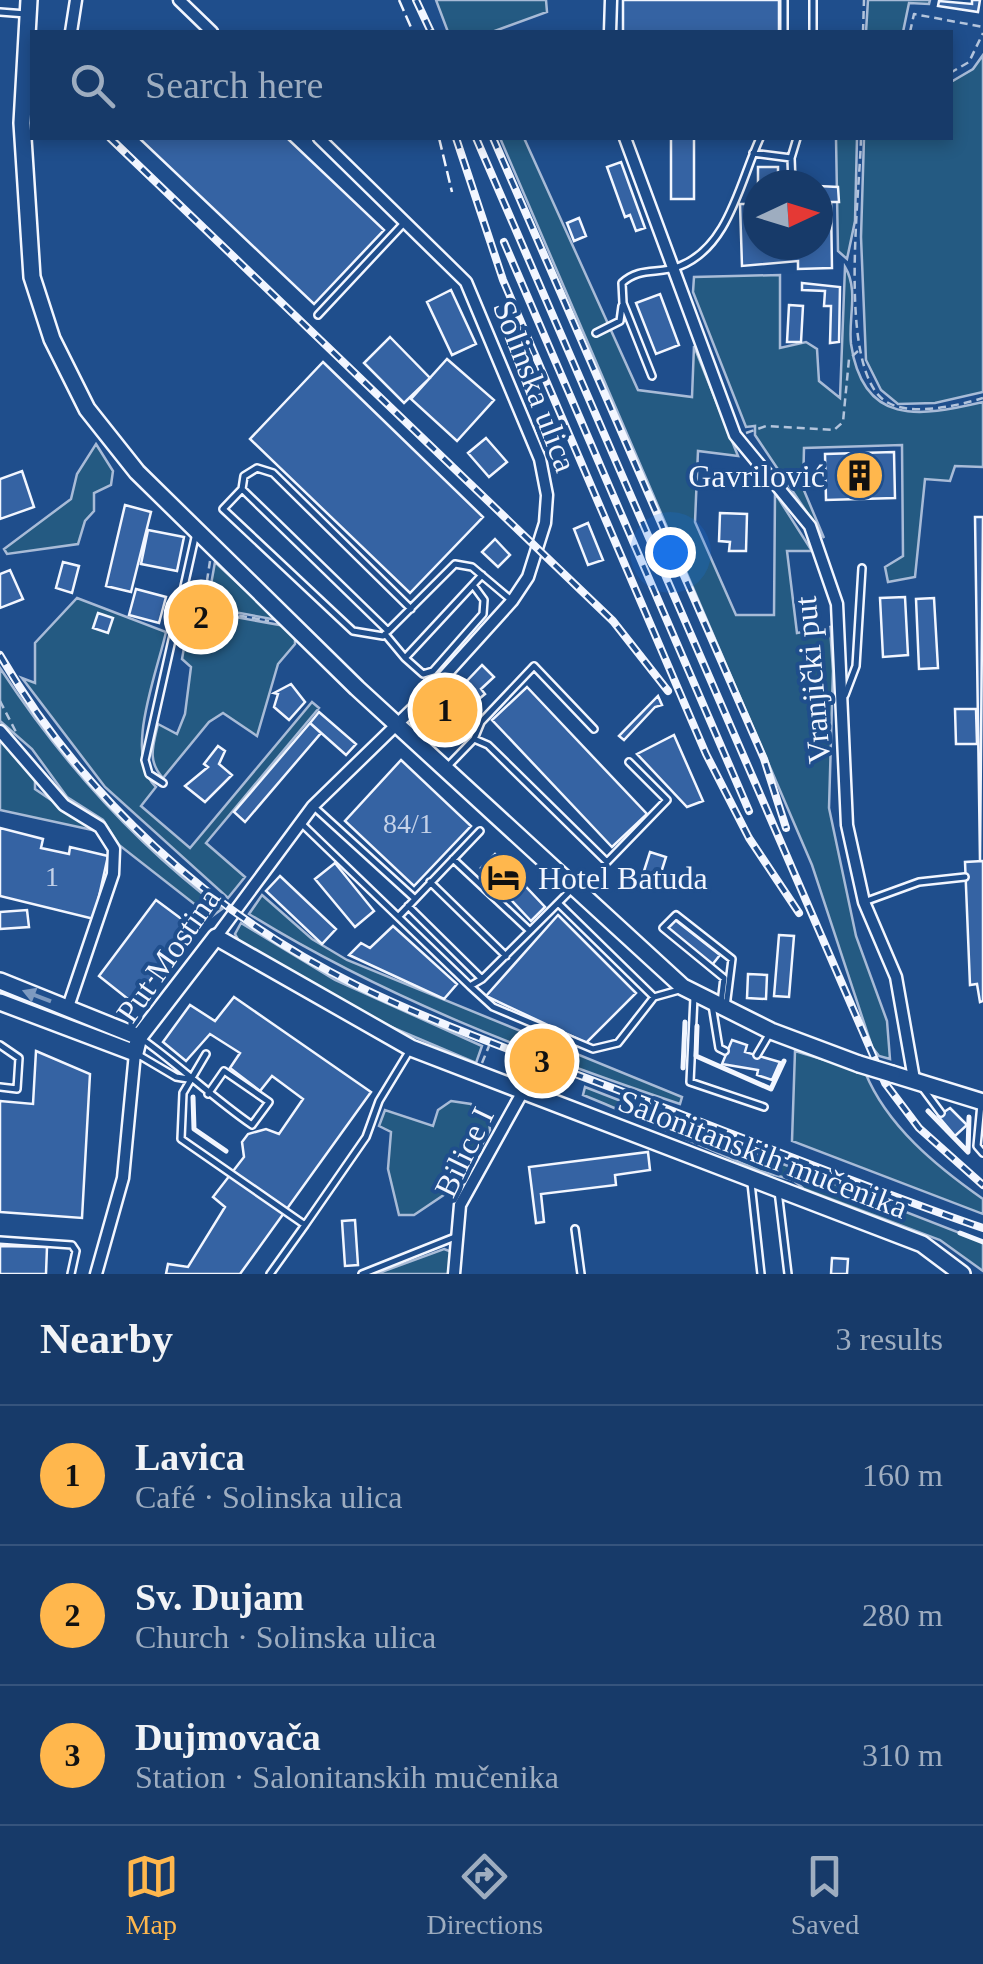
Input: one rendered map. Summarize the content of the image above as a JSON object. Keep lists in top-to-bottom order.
{
  "streets": {
    "main road": ["Put Mostina", "Salonitanskih mučenika"],
    "street": ["Solinska ulica", "Vranjički put", "Bilice I"]
  },
  "crossings": [
    ["Solinska ulica", "Put Mostina"],
    ["Put Mostina", "Salonitanskih mučenika"],
    ["Bilice I", "Salonitanskih mučenika"]
  ],
  "places": {
    "building": ["Gavrilović"],
    "hotel": ["Hotel Batuda"]
  },
  "house_numbers": ["84/1", "1"],
  "north": "right",
  "page": {
    "search": "Search here",
    "pins": ["2", "1", "3"],
    "heading": ["Nearby", "3 results"],
    "list": [
      {
        "mark": "1",
        "name": "Lavica",
        "note": "Café · Solinska ulica",
        "value": "160 m"
      },
      {
        "mark": "2",
        "name": "Sv. Dujam",
        "note": "Church · Solinska ulica",
        "value": "280 m"
      },
      {
        "mark": "3",
        "name": "Dujmovača",
        "note": "Station · Salonitanskih mučenika",
        "value": "310 m"
      }
    ],
    "nav": ["Map", "Directions", "Saved"]
  }
}
